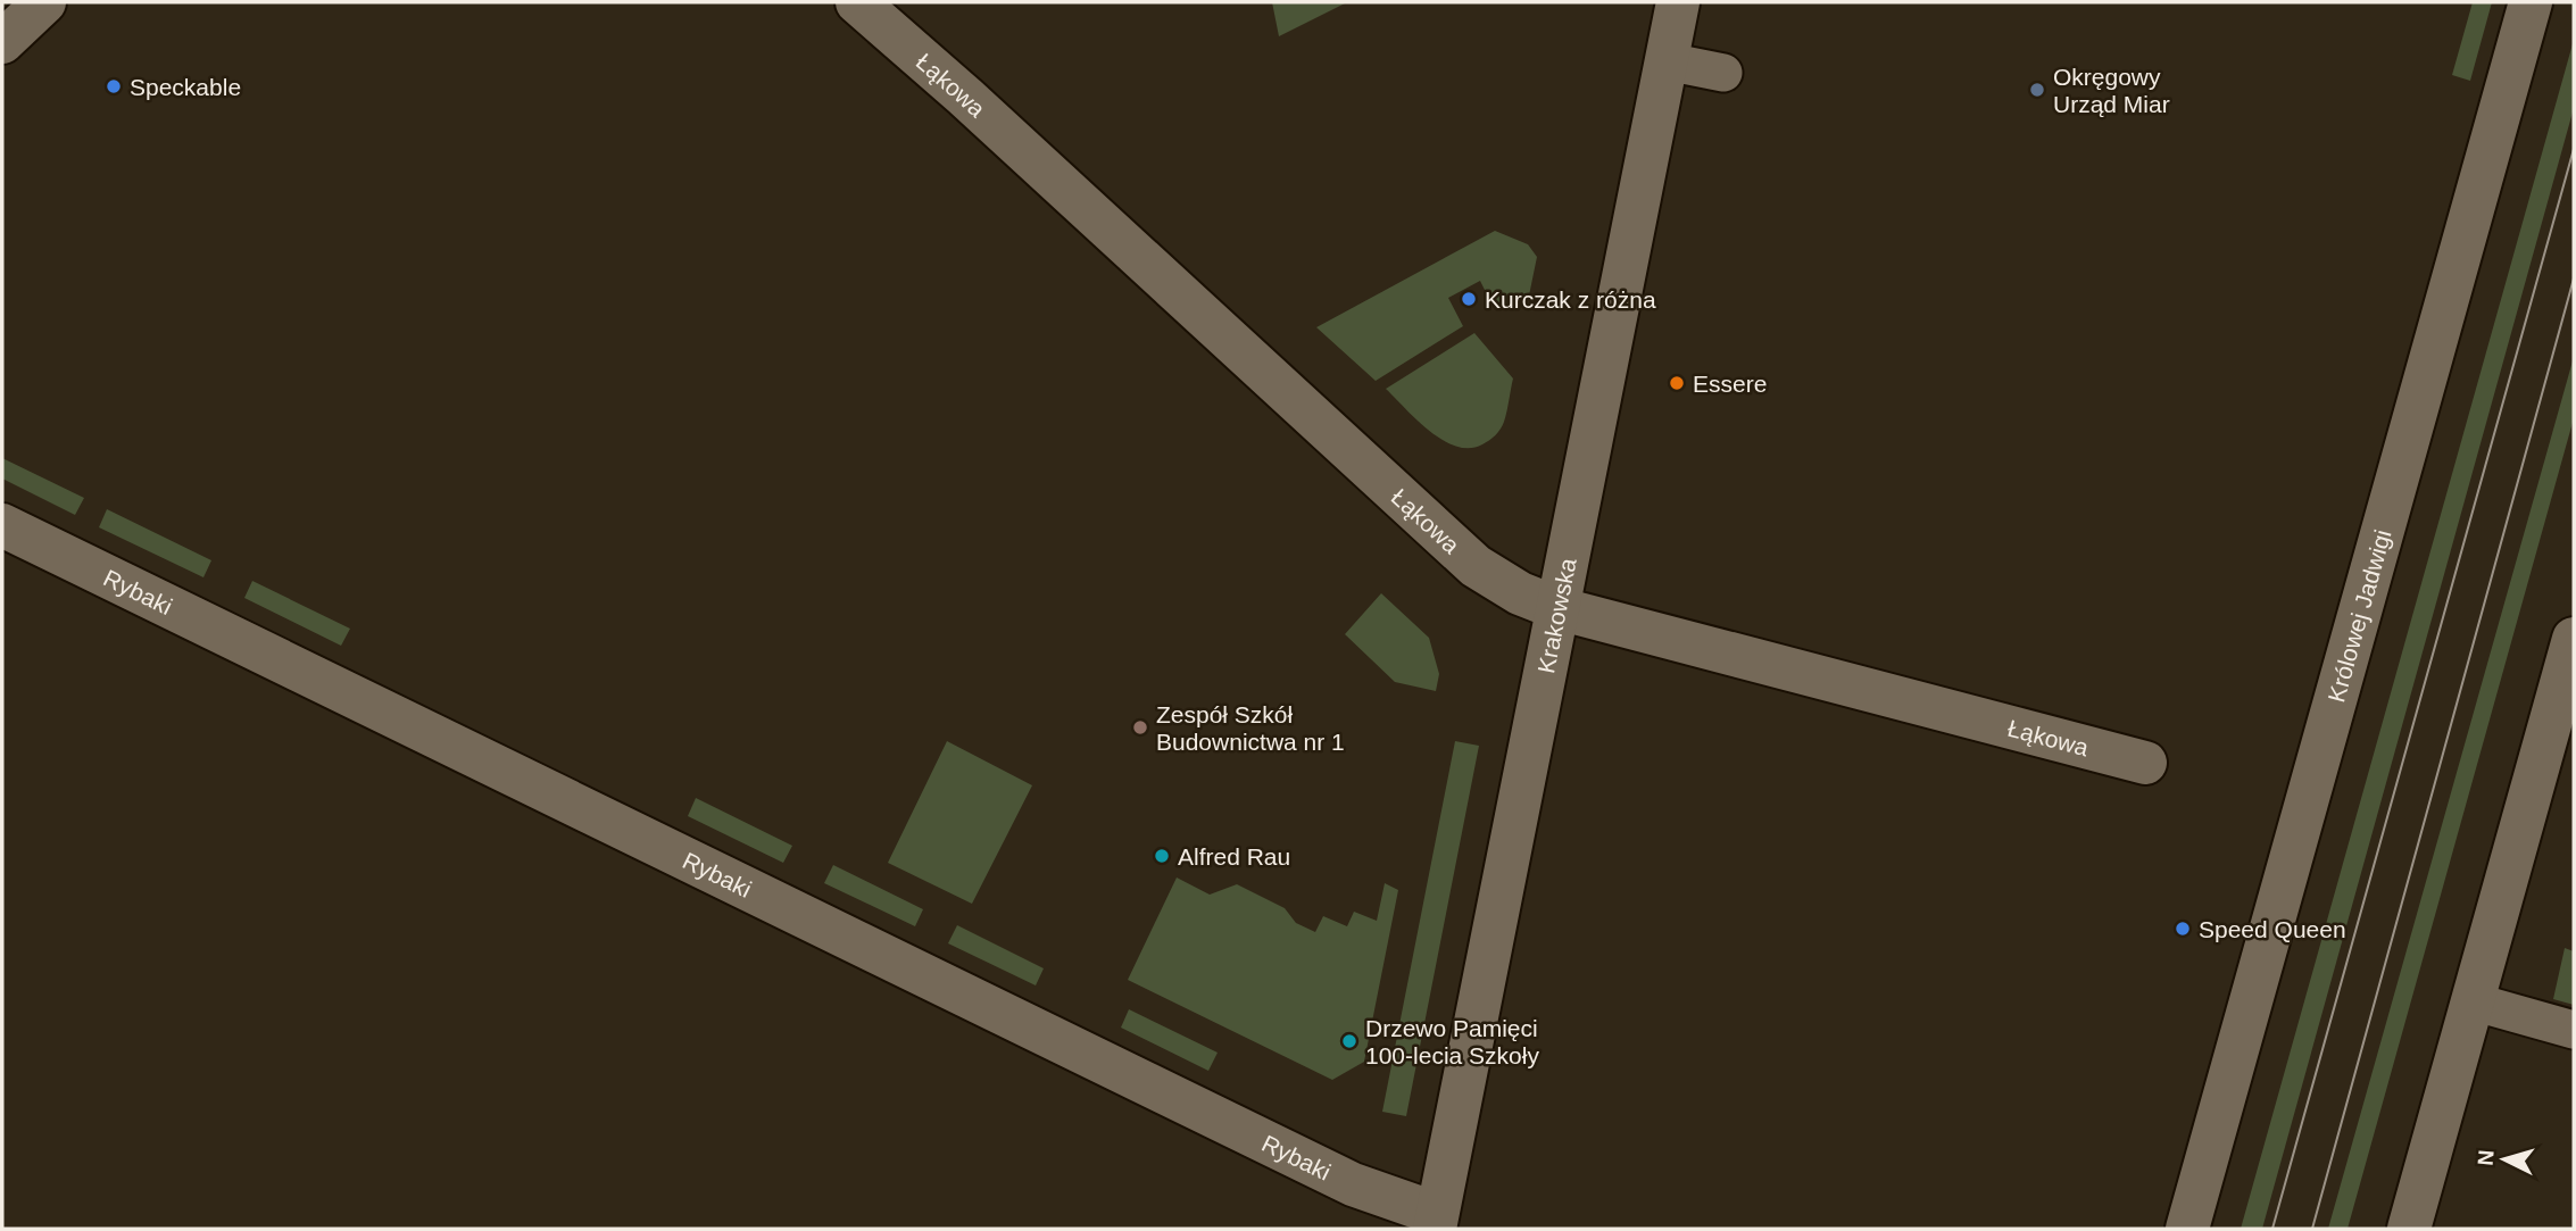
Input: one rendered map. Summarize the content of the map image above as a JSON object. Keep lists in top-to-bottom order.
{
  "streets": {
    "street": [
      "Łąkowa",
      "Rybaki",
      "Królowej Jadwigi",
      "Krakowska"
    ]
  },
  "crossings": [
    ["Łąkowa", "Krakowska"],
    ["Rybaki", "Krakowska"]
  ],
  "places": [
    "Speckable",
    "Okręgowy Urząd Miar",
    "Kurczak z różna",
    "Essere",
    "Zespół Szkół Budownictwa nr 1",
    "Alfred Rau",
    "Speed Queen",
    "Drzewo Pamięci 100-lecia Szkoły"
  ],
  "north": "left"
}
